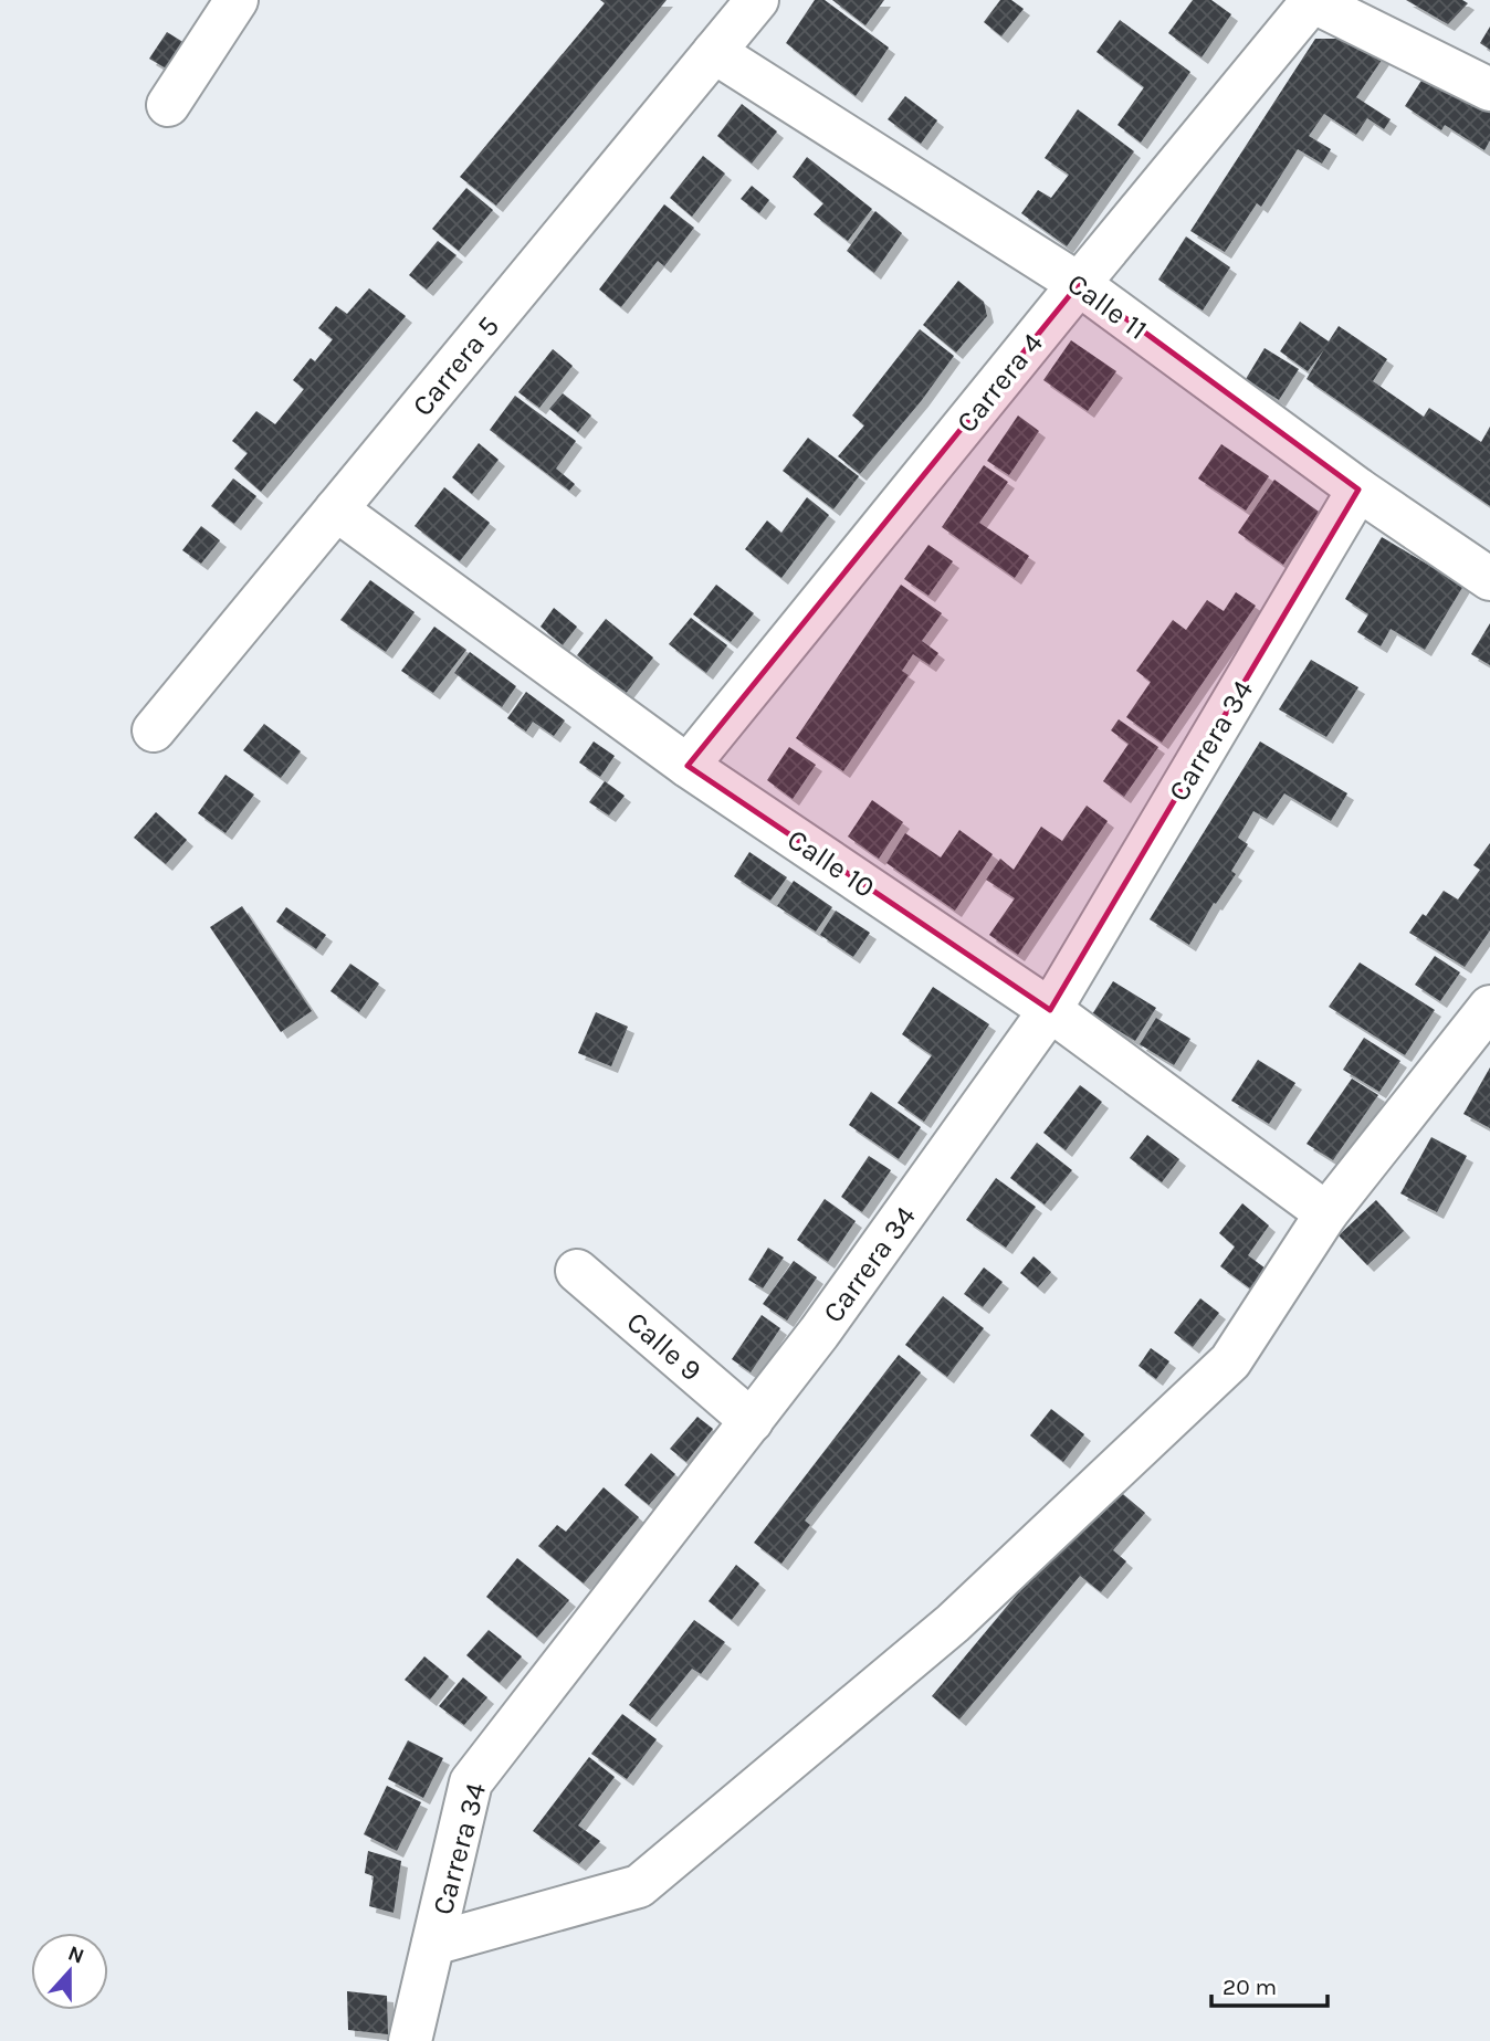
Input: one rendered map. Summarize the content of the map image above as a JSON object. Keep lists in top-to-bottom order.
{
  "streets": {
    "street": [
      "Calle 11",
      "Carrera 5",
      "Carrera 4",
      "Carrera 34",
      "Calle 10",
      "Calle 9"
    ]
  },
  "crossings": [
    ["Calle 11", "Carrera 5"],
    ["Calle 11", "Carrera 4"],
    ["Calle 11", "Carrera 34"],
    ["Carrera 5", "Calle 10"],
    ["Carrera 4", "Calle 10"],
    ["Carrera 34", "Calle 10"],
    ["Carrera 34", "Calle 9"]
  ],
  "scale_bar": "20 m",
  "north": "top"
}
